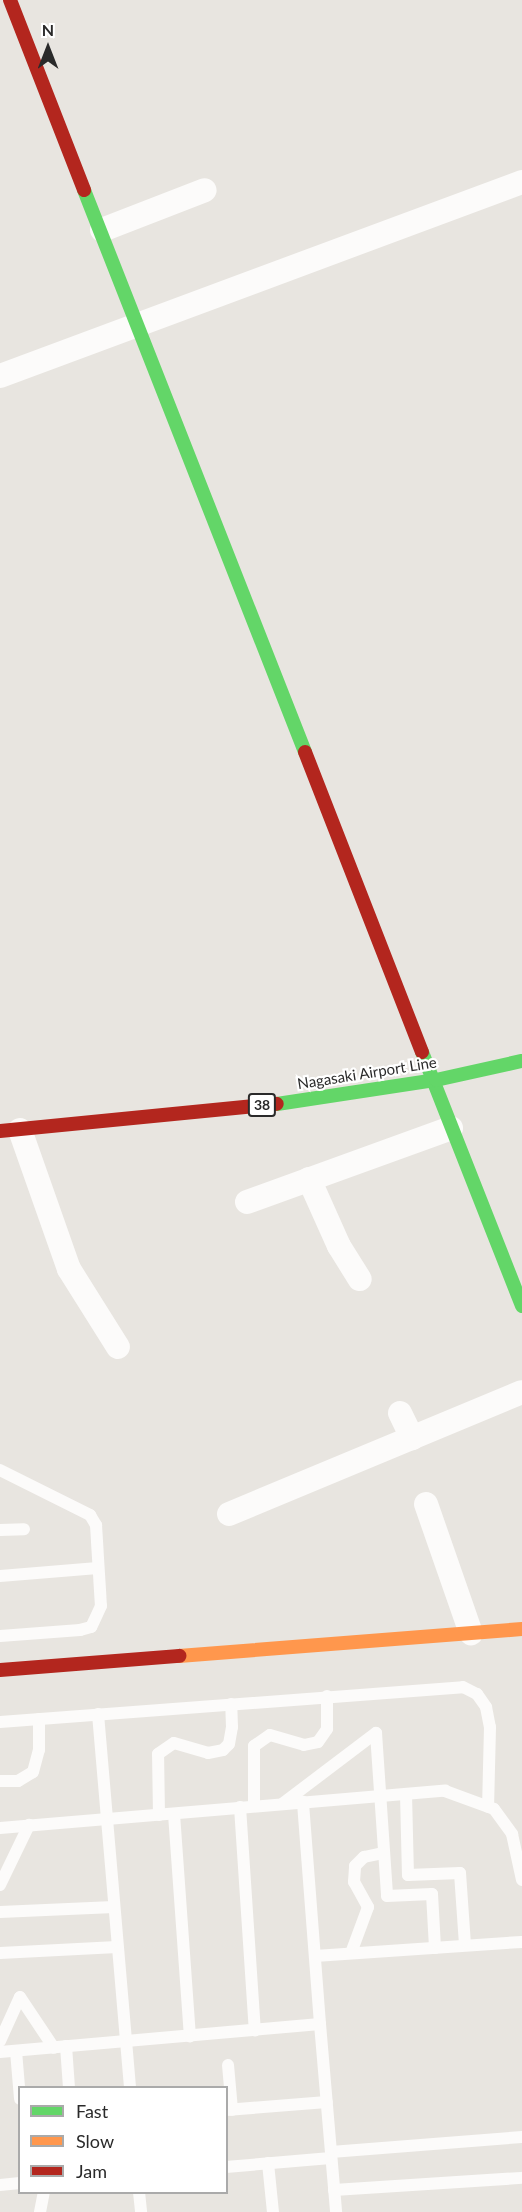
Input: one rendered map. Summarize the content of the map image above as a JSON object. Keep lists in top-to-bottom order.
{
  "streets": {
    "street": ["Nagasaki Airport Line", "38"]
  },
  "legend": ["Fast", "Slow", "Jam"],
  "north": "top"
}
